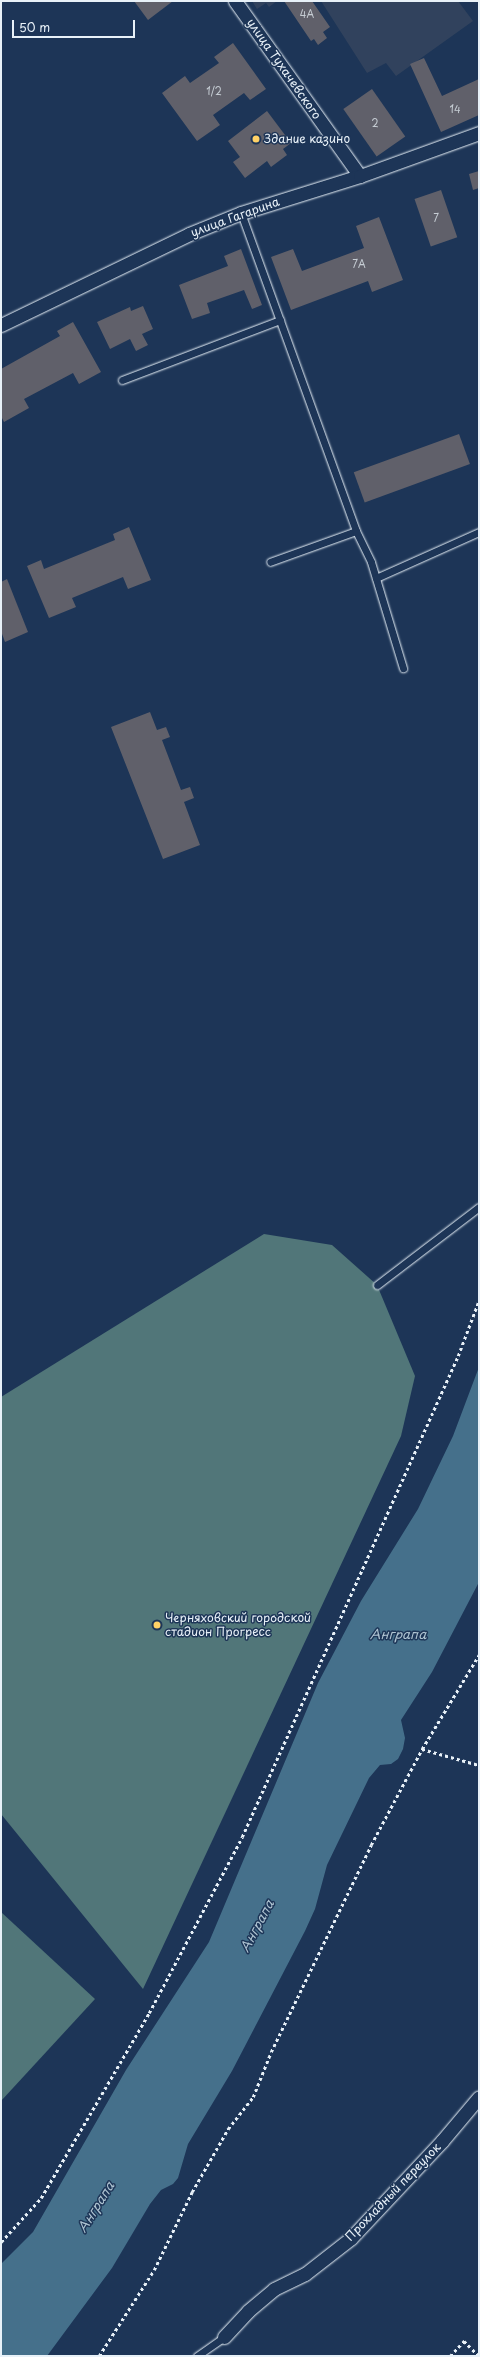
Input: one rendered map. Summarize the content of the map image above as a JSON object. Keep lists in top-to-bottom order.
{
  "streets": {
    "street": ["улица Тухачевского", "улица Гагарина", "Прохладный переулок"]
  },
  "crossings": [
    ["улица Тухачевского", "улица Гагарина"]
  ],
  "water": ["Анграпа"],
  "places": ["Здание казино", "Черняховский городской стадион Прогресс"],
  "house_numbers": [
    "4А",
    "1/2",
    "14",
    "2",
    "7",
    "7А"
  ],
  "scale_bar": "50 m"
}
